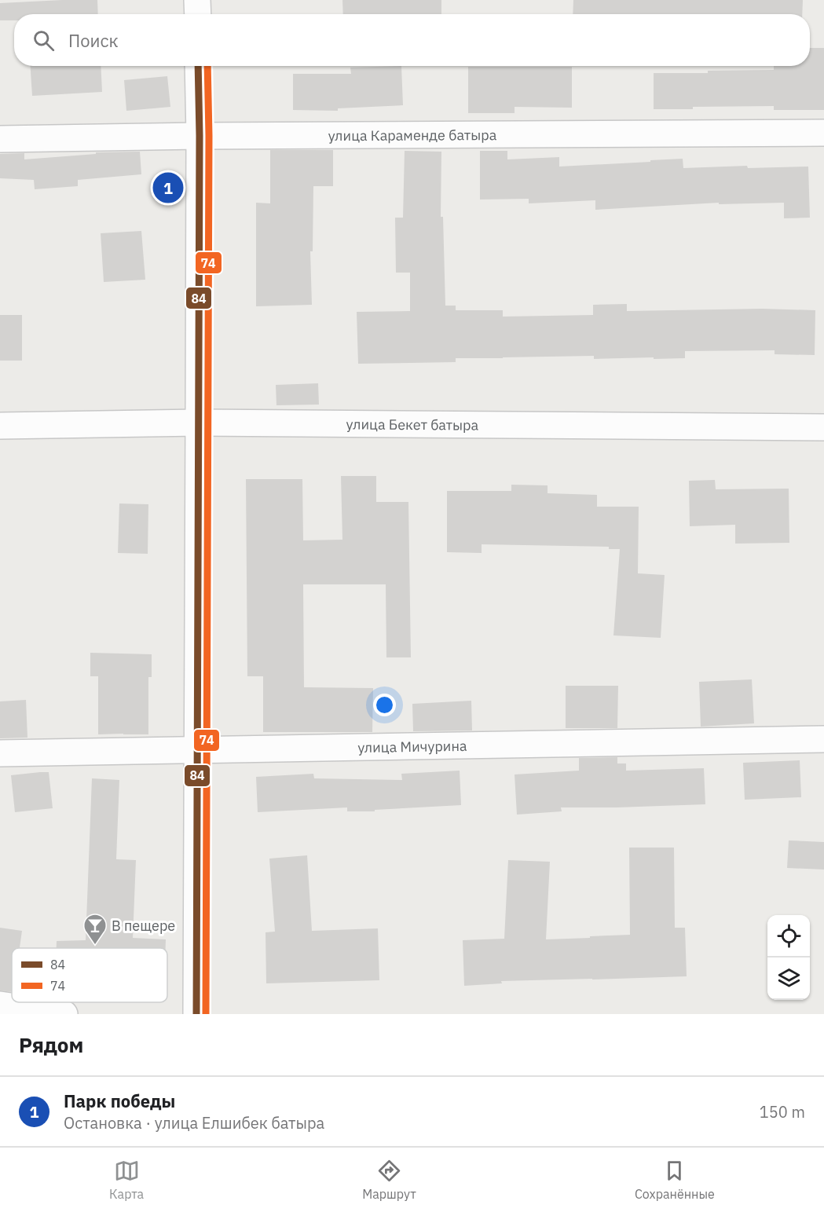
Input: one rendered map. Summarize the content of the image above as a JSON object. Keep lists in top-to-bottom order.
{
  "streets": {
    "street": ["улица Караменде батыра", "улица Бекет батыра", "улица Мичурина"]
  },
  "places": {
    "bar": ["В пещере"]
  },
  "lines": ["transit line 84", "transit line 74"],
  "legend": ["84", "74"],
  "page": {
    "search": "Поиск",
    "pins": "1",
    "heading": "Рядом",
    "list": [
      {
        "mark": "1",
        "name": "Парк победы",
        "note": "Остановка · улица Елшибек батыра",
        "value": "150 m"
      }
    ],
    "nav": ["Карта", "Маршрут", "Сохранённые"]
  }
}
